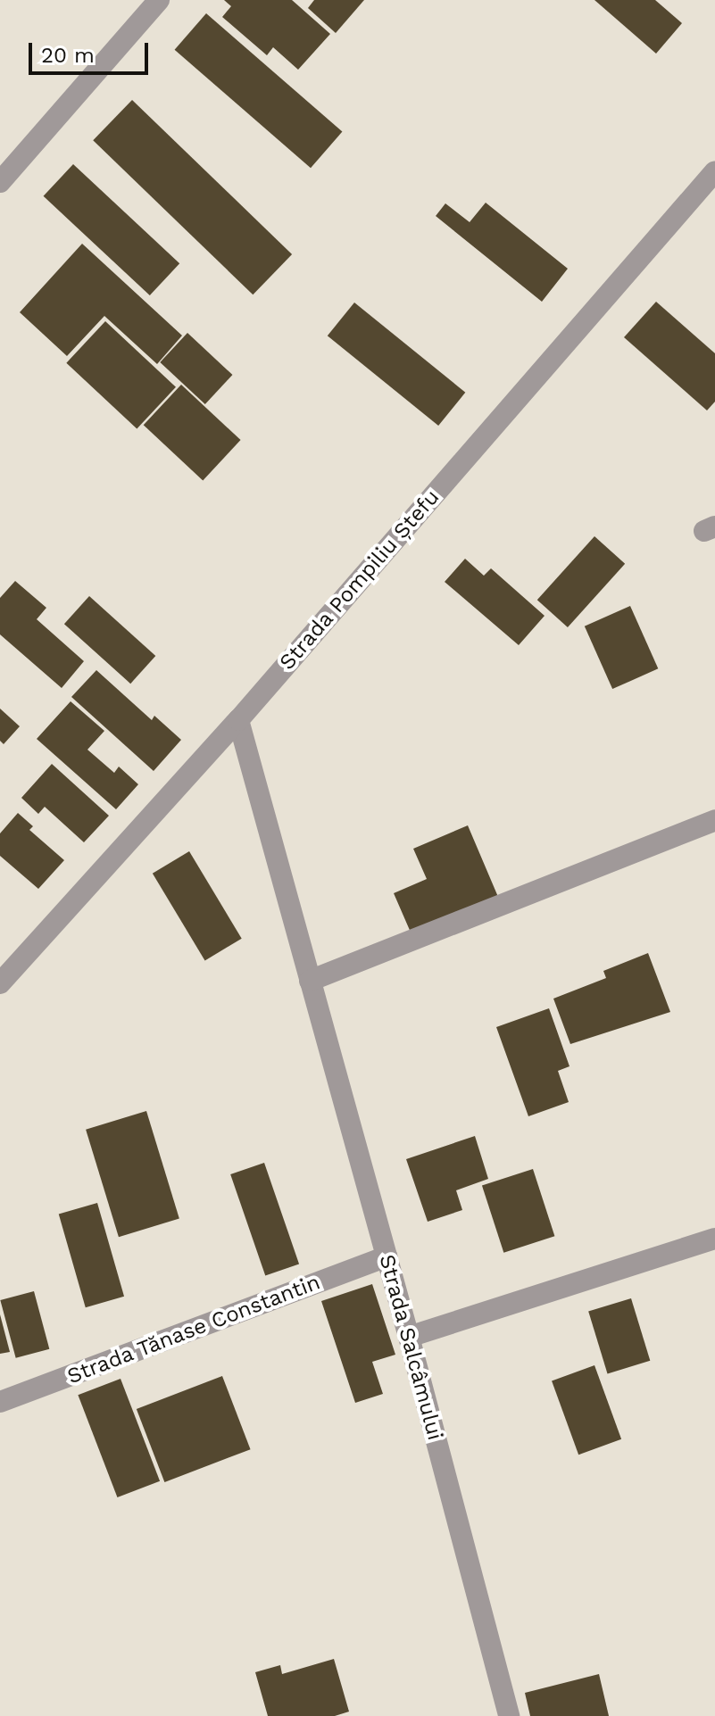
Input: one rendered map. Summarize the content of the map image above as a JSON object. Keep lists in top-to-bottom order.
{
  "streets": {
    "street": ["Strada Pompiliu Ștefu", "Strada Tănase Constantin", "Strada Salcâmului"]
  },
  "crossings": [
    ["Strada Pompiliu Ștefu", "Strada Salcâmului"],
    ["Strada Tănase Constantin", "Strada Salcâmului"]
  ],
  "scale_bar": "20 m"
}
